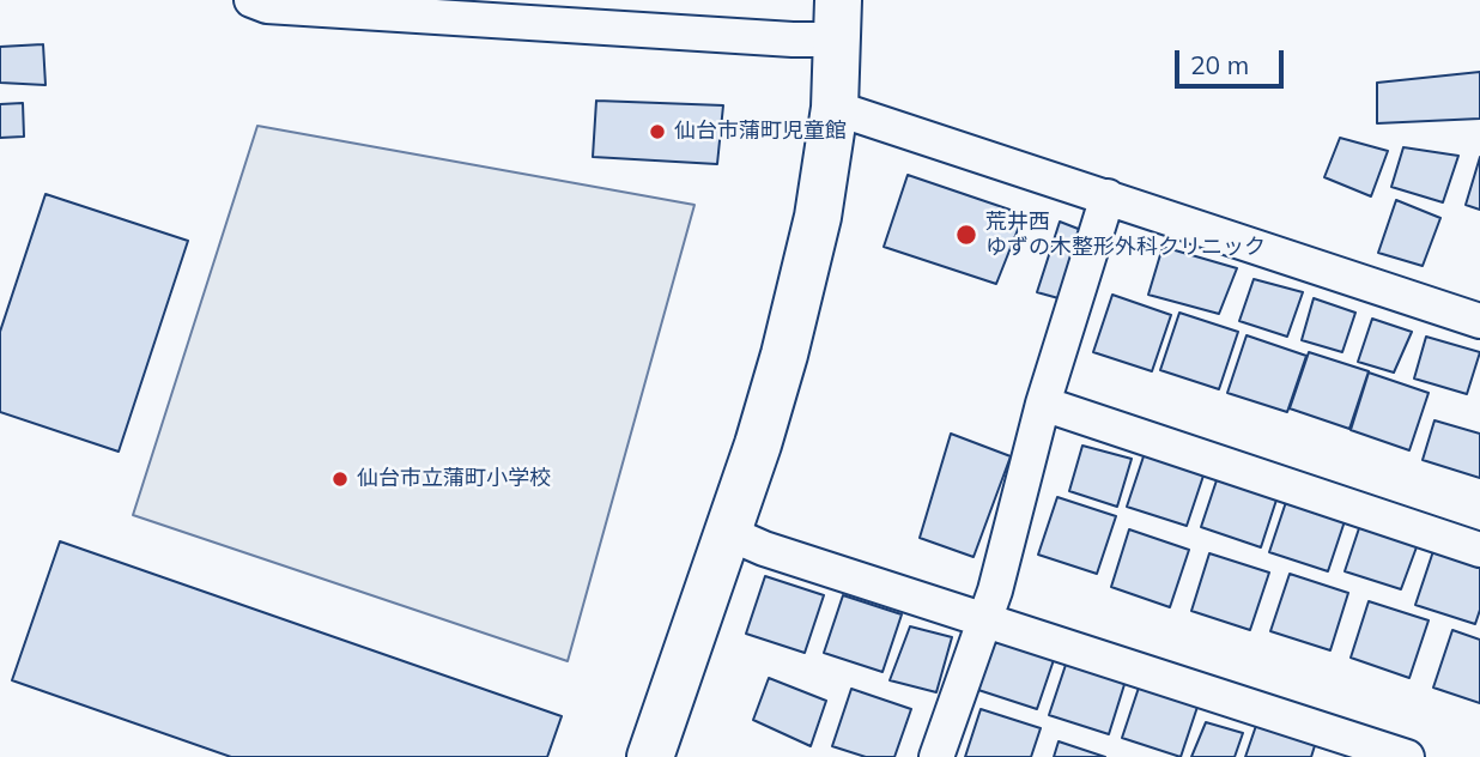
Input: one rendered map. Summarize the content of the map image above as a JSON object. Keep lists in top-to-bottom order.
{
  "places": ["仙台市蒲町児童館", "荒井西 ゆずの木整形外科クリニック", "仙台市立蒲町小学校"],
  "scale_bar": "20 m"
}
